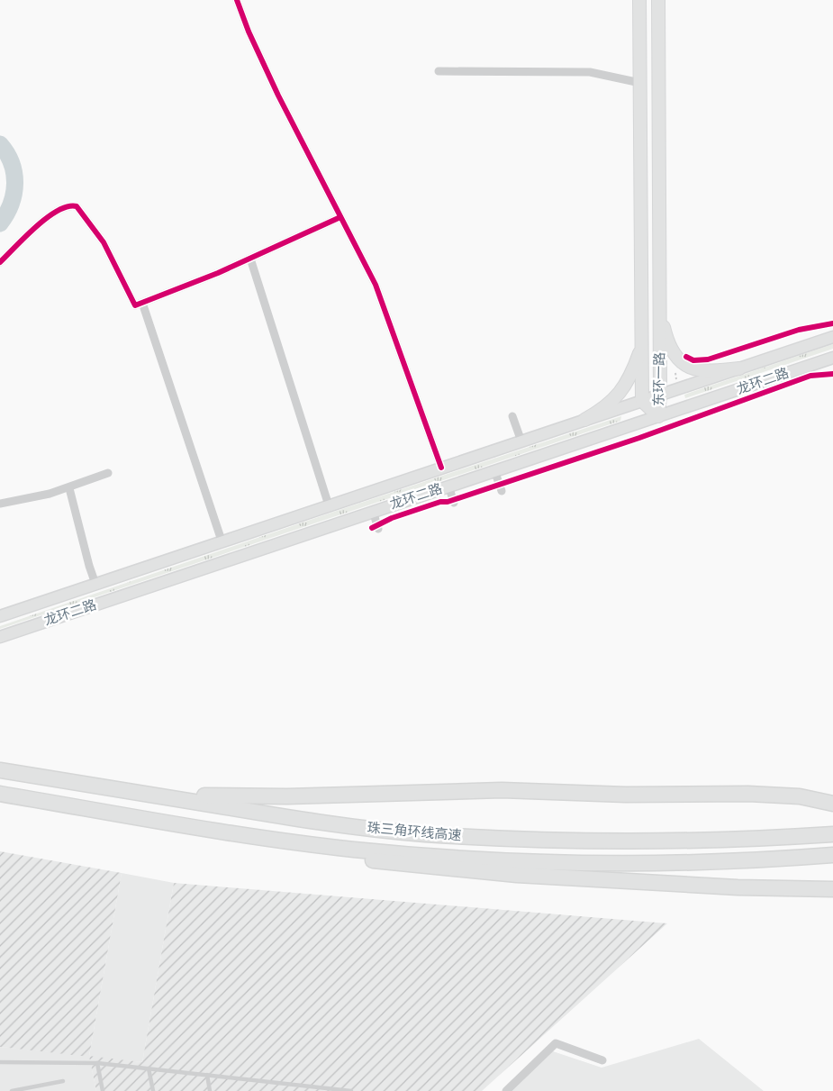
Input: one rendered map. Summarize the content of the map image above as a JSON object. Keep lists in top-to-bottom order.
{
  "streets": {
    "highway": ["珠三角环线高速"],
    "main road": ["东环一路", "龙环二路"]
  },
  "crossings": [
    ["东环一路", "龙环二路"]
  ]
}
